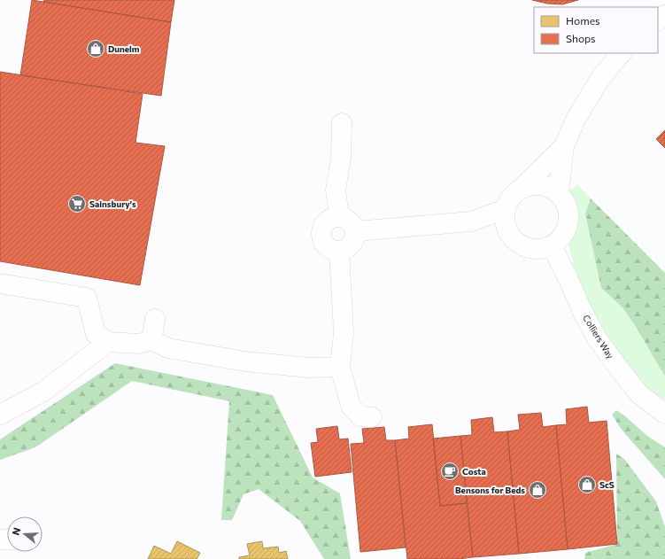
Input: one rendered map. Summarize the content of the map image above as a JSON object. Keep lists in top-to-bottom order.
{
  "streets": {
    "street": ["Colliers Way"]
  },
  "places": {
    "shop": ["Dunelm", "ScS", "Bensons for Beds"],
    "supermarket": ["Sainsbury's"],
    "cafe": ["Costa"]
  },
  "legend": ["Homes", "Shops"],
  "north": "left"
}
